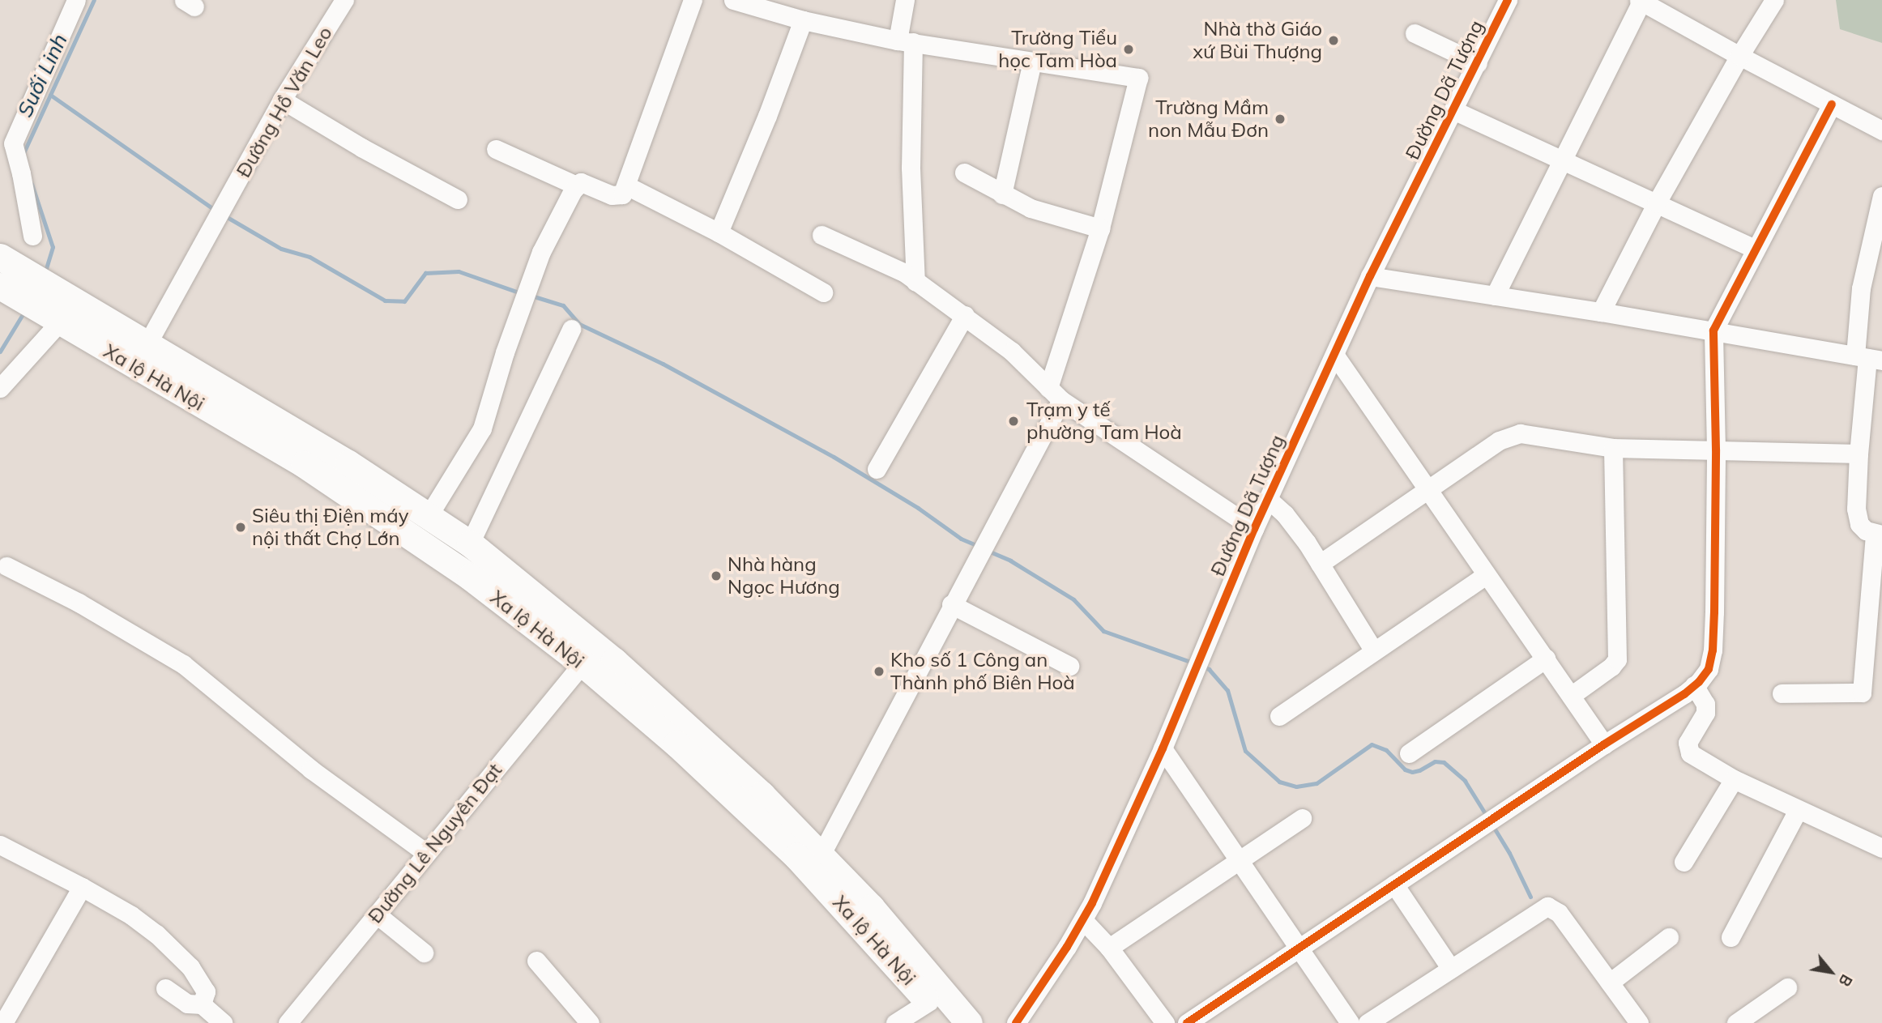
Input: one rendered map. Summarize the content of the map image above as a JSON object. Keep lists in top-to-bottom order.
{
  "streets": {
    "highway": ["Xa lộ Hà Nội"],
    "street": ["Đường Dã Tượng", "Đường Hồ Văn Leo", "Đường Lê Nguyên Đạt"]
  },
  "crossings": [
    ["Đường Hồ Văn Leo", "Xa lộ Hà Nội"],
    ["Xa lộ Hà Nội", "Đường Lê Nguyên Đạt"]
  ],
  "water": ["Suối Linh"],
  "places": [
    "Nhà thờ Giáo xứ Bùi Thượng",
    "Trường Tiểu học Tam Hòa",
    "Trường Mầm non Mẫu Đơn",
    "Trạm y tế phường Tam Hoà",
    "Siêu thị Điện máy nội thất Chợ Lớn",
    "Nhà hàng Ngọc Hương",
    "Kho số 1 Công an Thành phố Biên Hoà"
  ],
  "north": "bottom right"
}
